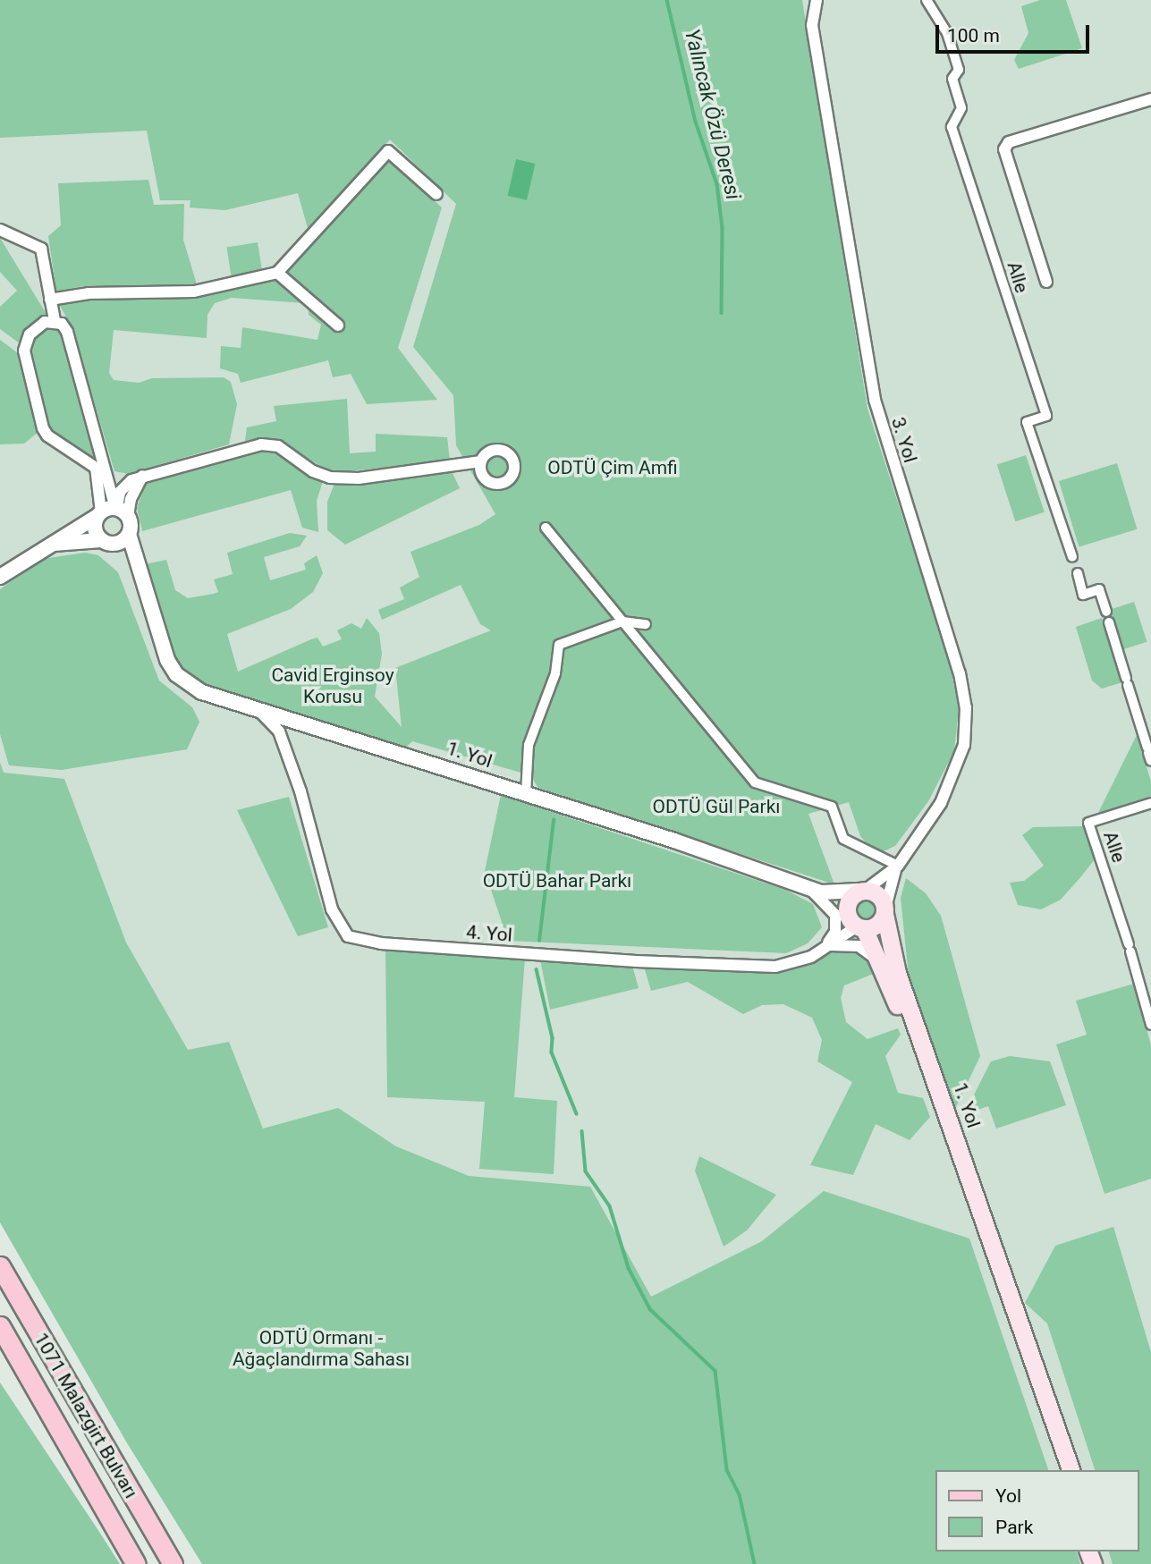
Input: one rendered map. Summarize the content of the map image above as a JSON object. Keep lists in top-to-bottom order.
{
  "streets": {
    "main road": ["1. Yol", "1071 Malazgirt Bulvarı"],
    "street": ["Alle", "3. Yol", "4. Yol"]
  },
  "crossings": [
    ["3. Yol", "1. Yol"],
    ["3. Yol", "4. Yol"],
    ["1. Yol", "4. Yol"]
  ],
  "water": ["Yalıncak Özü Deresi"],
  "parks": [
    "ODTÜ Çim Amfi",
    "Cavid Erginsoy Korusu",
    "ODTÜ Gül Parkı",
    "ODTÜ Bahar Parkı",
    "ODTÜ Ormanı - Ağaçlandırma Sahası"
  ],
  "legend": ["Yol", "Park"],
  "scale_bar": "100 m"
}
